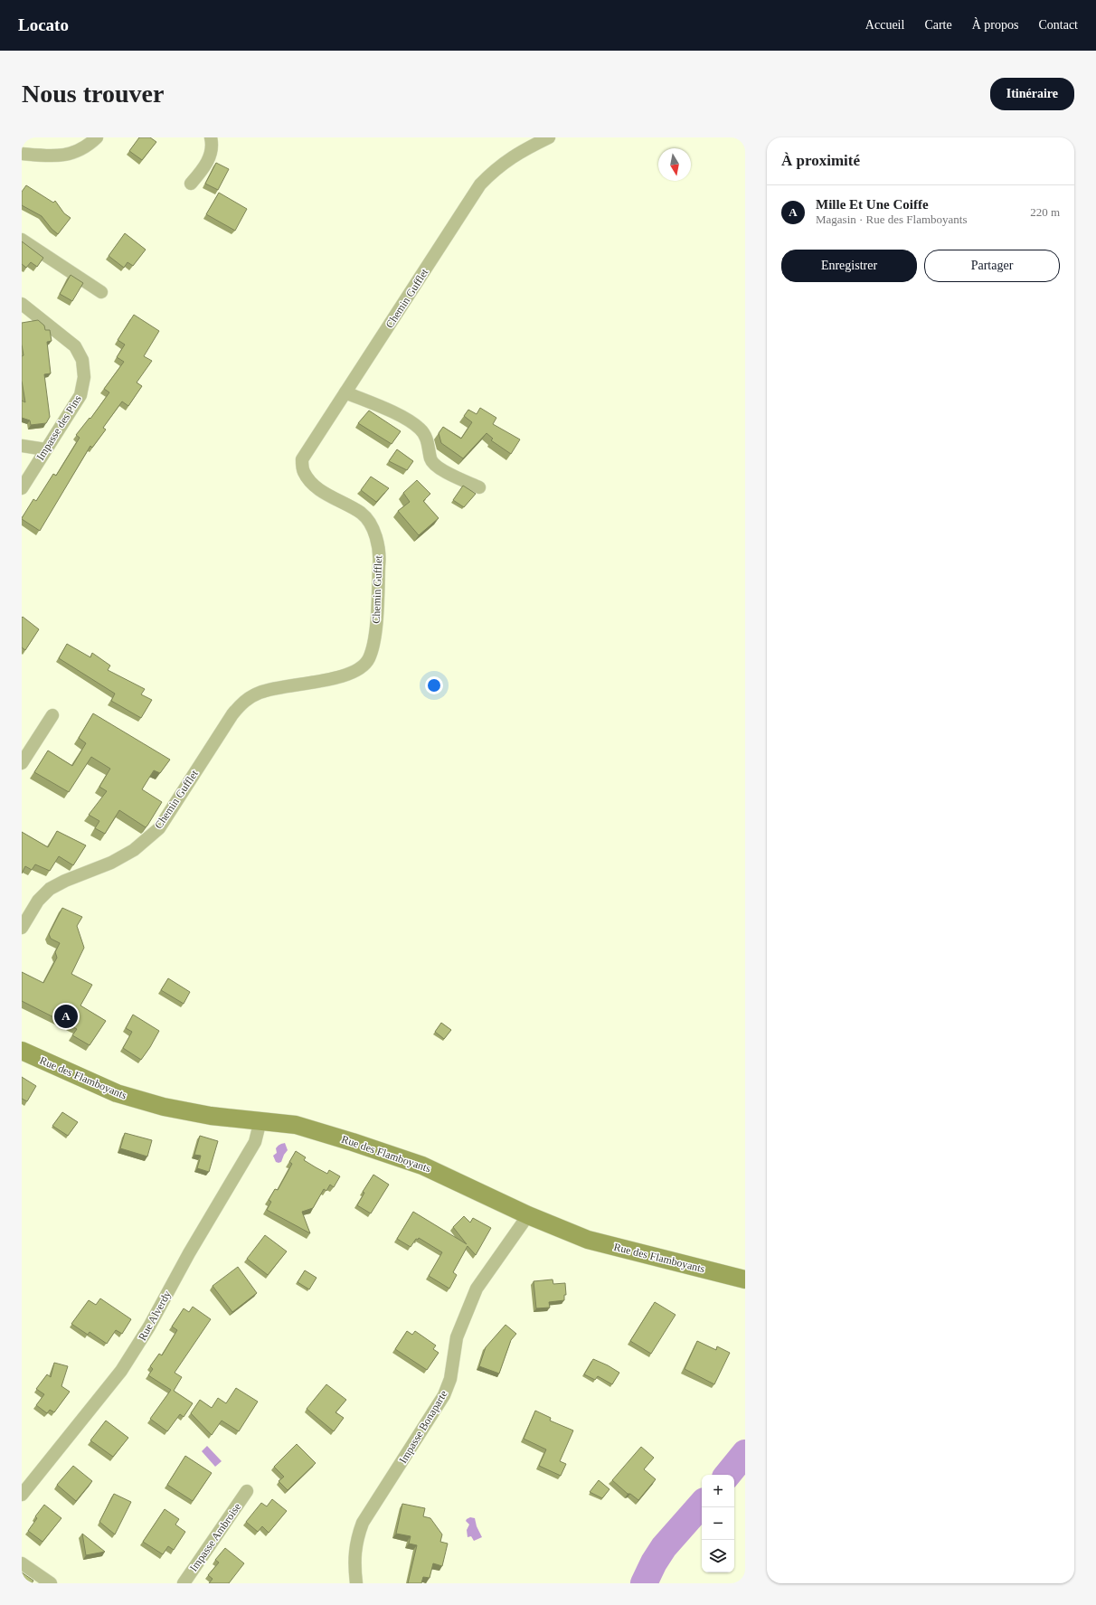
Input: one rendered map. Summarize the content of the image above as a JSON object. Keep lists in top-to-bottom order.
{
  "streets": {
    "main road": ["Rue des Flamboyants"],
    "street": [
      "Chemin Gufflet",
      "Impasse des Pins",
      "Rue Alverdy",
      "Impasse Bonaparte",
      "Impasse Ambroise"
    ]
  },
  "crossings": [
    ["Rue des Flamboyants", "Rue Alverdy"],
    ["Rue des Flamboyants", "Impasse Bonaparte"]
  ],
  "north": "bottom",
  "page": {
    "header": "Locato",
    "nav": [
      "Accueil",
      "Carte",
      "À propos",
      "Contact"
    ],
    "buttons": [
      "Itinéraire",
      ["Enregistrer", "Partager"]
    ],
    "title": "Nous trouver",
    "heading": "À proximité",
    "list": [
      {
        "mark": "A",
        "name": "Mille Et Une Coiffe",
        "note": "Magasin · Rue des Flamboyants",
        "value": "220 m"
      }
    ],
    "pins": "A",
    "map_buttons": ["+", "−"]
  }
}
